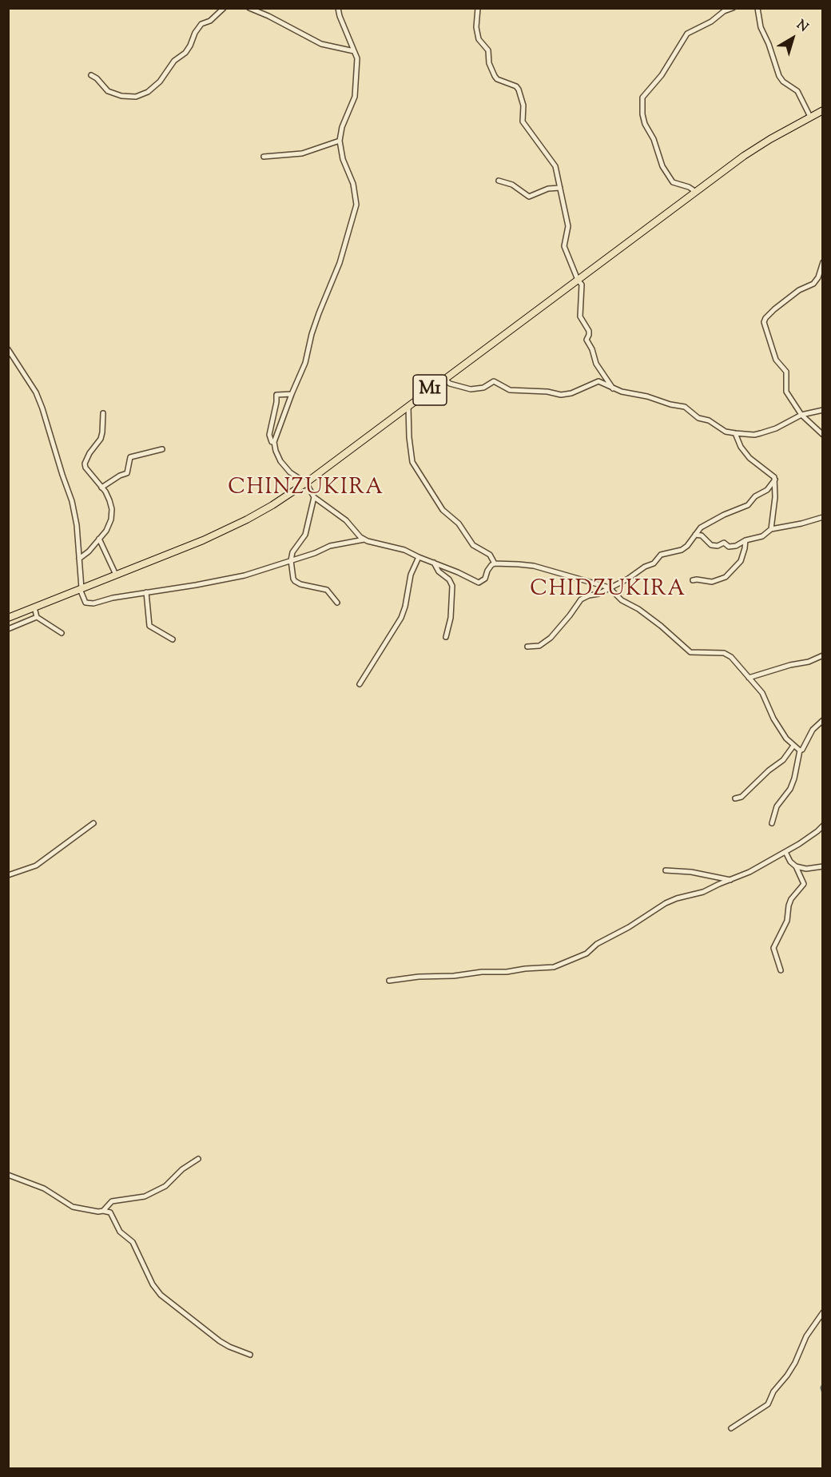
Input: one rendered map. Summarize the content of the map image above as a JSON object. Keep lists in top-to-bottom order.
{
  "streets": {
    "highway": ["M1"]
  },
  "districts": ["CHINZUKIRA", "CHIDZUKIRA"],
  "north": "top right"
}
